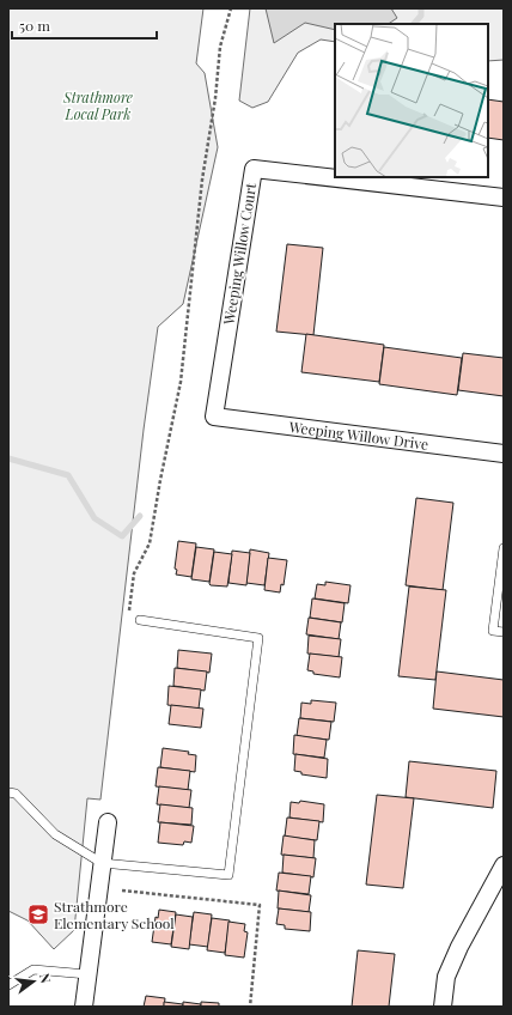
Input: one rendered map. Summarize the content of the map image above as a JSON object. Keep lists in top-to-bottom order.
{
  "streets": {
    "street": ["Weeping Willow Court", "Weeping Willow Drive"]
  },
  "crossings": [
    ["Weeping Willow Court", "Weeping Willow Drive"]
  ],
  "parks": ["Strathmore Local Park"],
  "places": {
    "school or university": ["Strathmore Elementary School"]
  },
  "scale_bar": "50 m",
  "north": "right"
}
